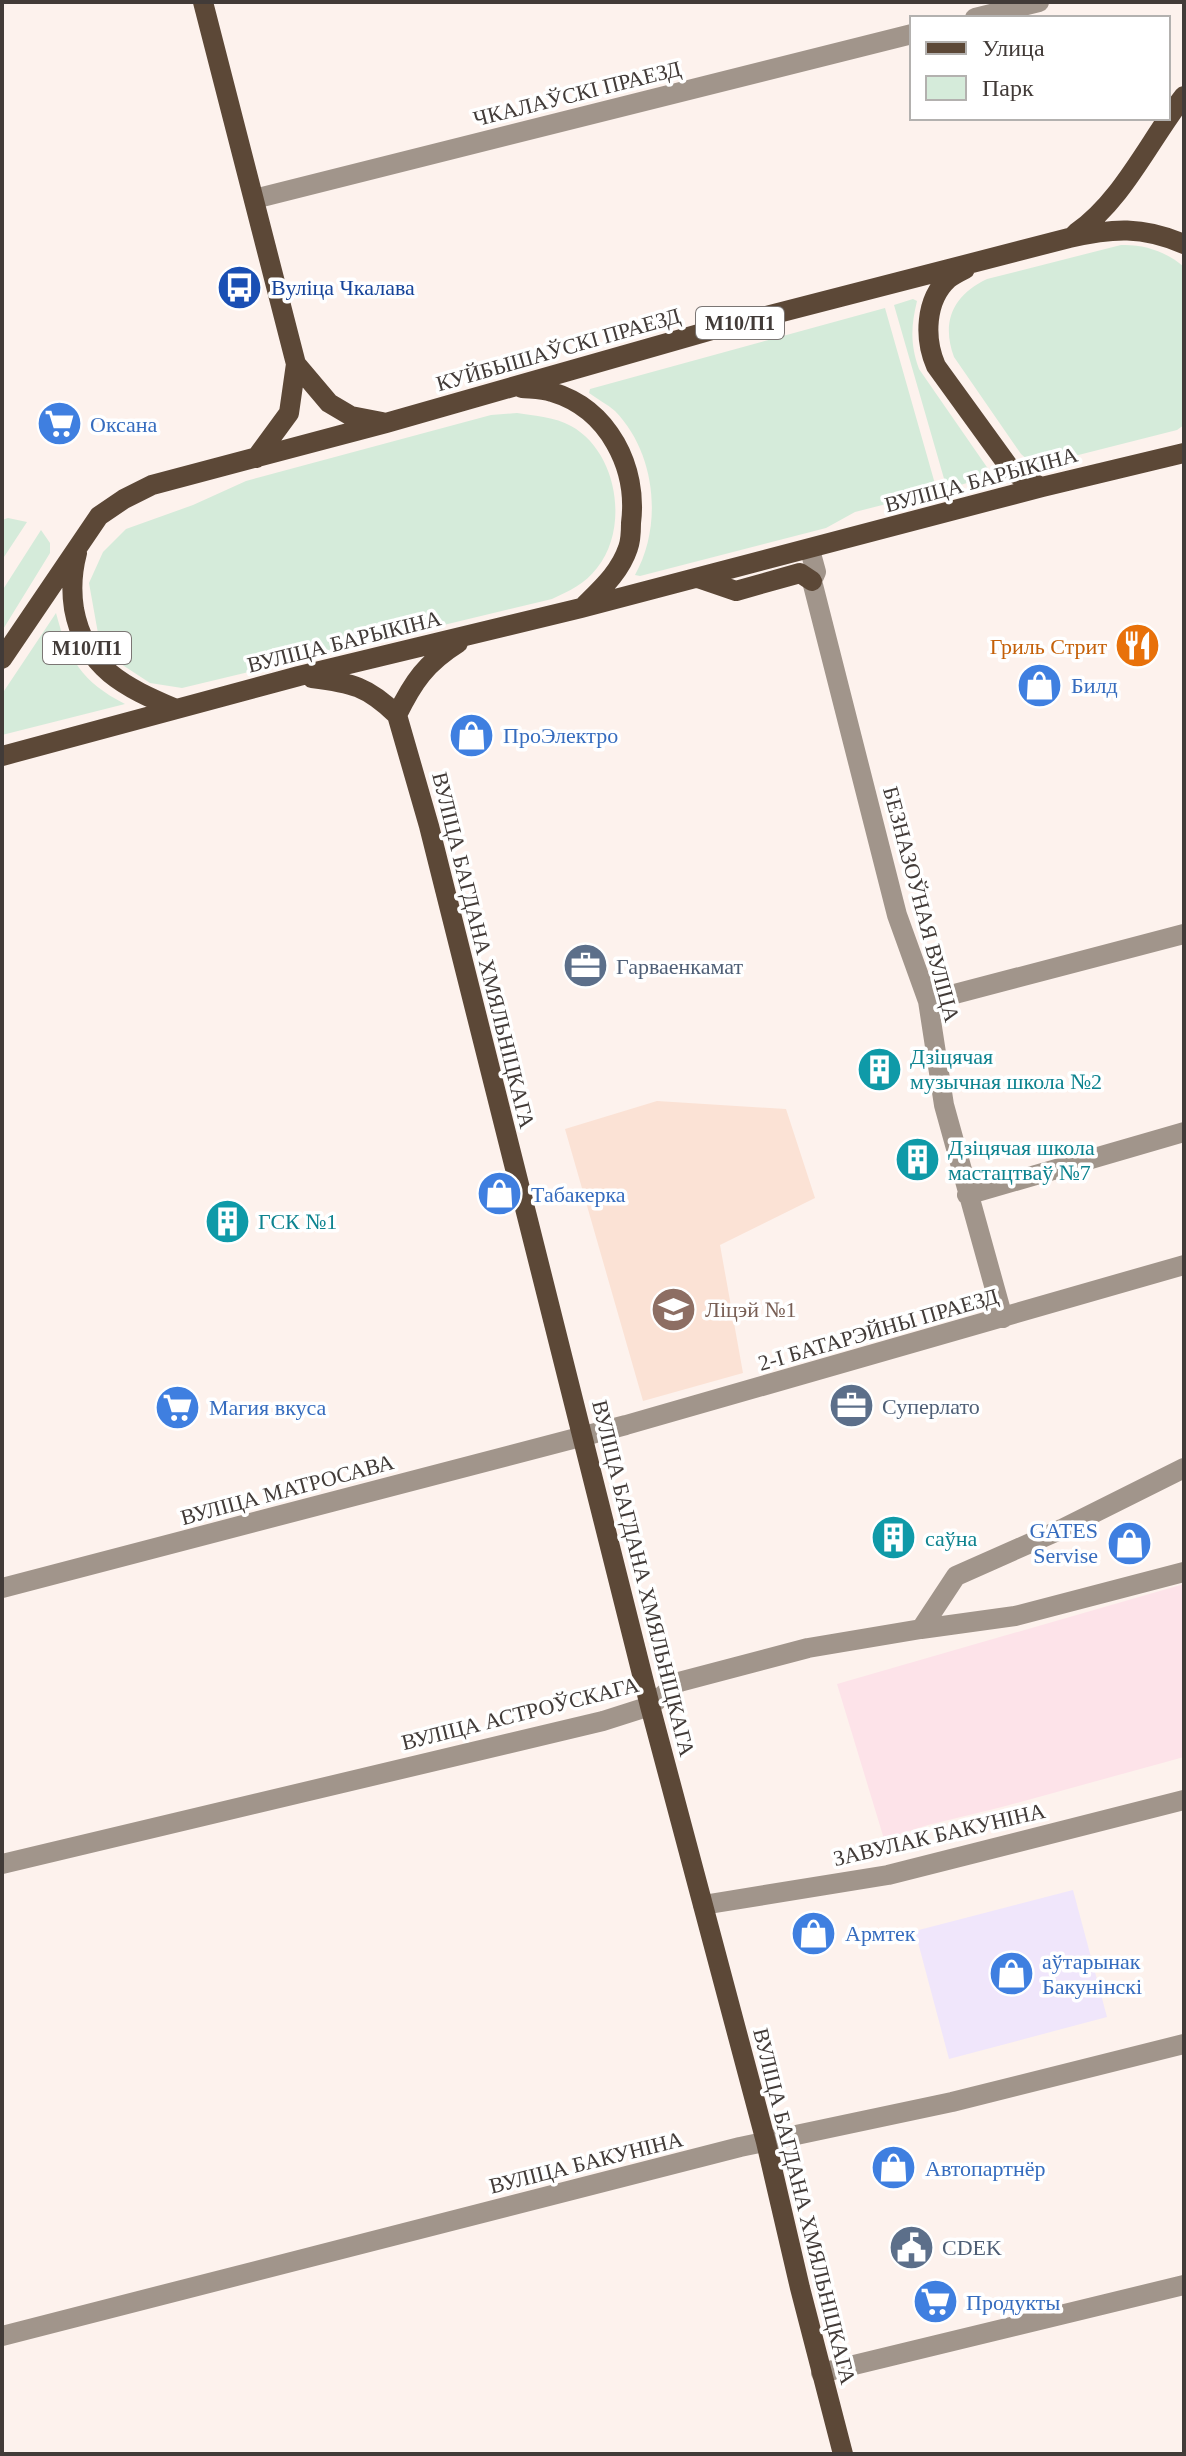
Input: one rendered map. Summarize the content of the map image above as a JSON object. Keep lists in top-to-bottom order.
{
  "streets": {
    "main road": [
      "М10/П1",
      "КУЙБЫШАЎСКІ ПРАЕЗД",
      "ВУЛІЦА БАРЫКІНА",
      "ВУЛІЦА БАГДАНА ХМЯЛЬНІЦКАГА"
    ],
    "street": [
      "ЧКАЛАЎСКІ ПРАЕЗД",
      "БЕЗНАЗОЎНАЯ ВУЛІЦА",
      "2-І БАТАРЭЙНЫ ПРАЕЗД",
      "ВУЛІЦА МАТРОСАВА",
      "ВУЛІЦА АСТРОЎСКАГА",
      "ЗАВУЛАК БАКУНІНА",
      "ВУЛІЦА БАКУНІНА"
    ]
  },
  "crossings": [
    ["М10/П1", "КУЙБЫШАЎСКІ ПРАЕЗД"],
    ["М10/П1", "ВУЛІЦА БАРЫКІНА"],
    ["ВУЛІЦА БАРЫКІНА", "БЕЗНАЗОЎНАЯ ВУЛІЦА"],
    ["БЕЗНАЗОЎНАЯ ВУЛІЦА", "2-І БАТАРЭЙНЫ ПРАЕЗД"],
    ["ВУЛІЦА БАГДАНА ХМЯЛЬНІЦКАГА", "2-І БАТАРЭЙНЫ ПРАЕЗД"],
    ["ВУЛІЦА БАГДАНА ХМЯЛЬНІЦКАГА", "ВУЛІЦА МАТРОСАВА"],
    ["ВУЛІЦА БАГДАНА ХМЯЛЬНІЦКАГА", "ВУЛІЦА АСТРОЎСКАГА"],
    ["ВУЛІЦА БАГДАНА ХМЯЛЬНІЦКАГА", "ЗАВУЛАК БАКУНІНА"],
    ["ВУЛІЦА БАГДАНА ХМЯЛЬНІЦКАГА", "ВУЛІЦА БАКУНІНА"],
    ["2-І БАТАРЭЙНЫ ПРАЕЗД", "ВУЛІЦА МАТРОСАВА"]
  ],
  "places": {
    "bus stop": ["Вуліца Чкалава"],
    "supermarket": ["Оксана", "Магия вкуса", "Продукты"],
    "restaurant": ["Гриль Стрит"],
    "shop": [
      "Билд",
      "ПроЭлектро",
      "Табакерка",
      "GATES Servise",
      "Армтек",
      "аўтарынак Бакунінскі",
      "Автопартнёр"
    ],
    "office": ["Гарваенкамат", "Суперлато"],
    "building": [
      "Дзіцячая музычная школа №2",
      "Дзіцячая школа мастацтваў №7",
      "ГСК №1",
      "саўна"
    ],
    "school or university": ["Ліцэй №1"],
    "public building": ["CDEK"]
  },
  "legend": ["Улица", "Парк"]
}
